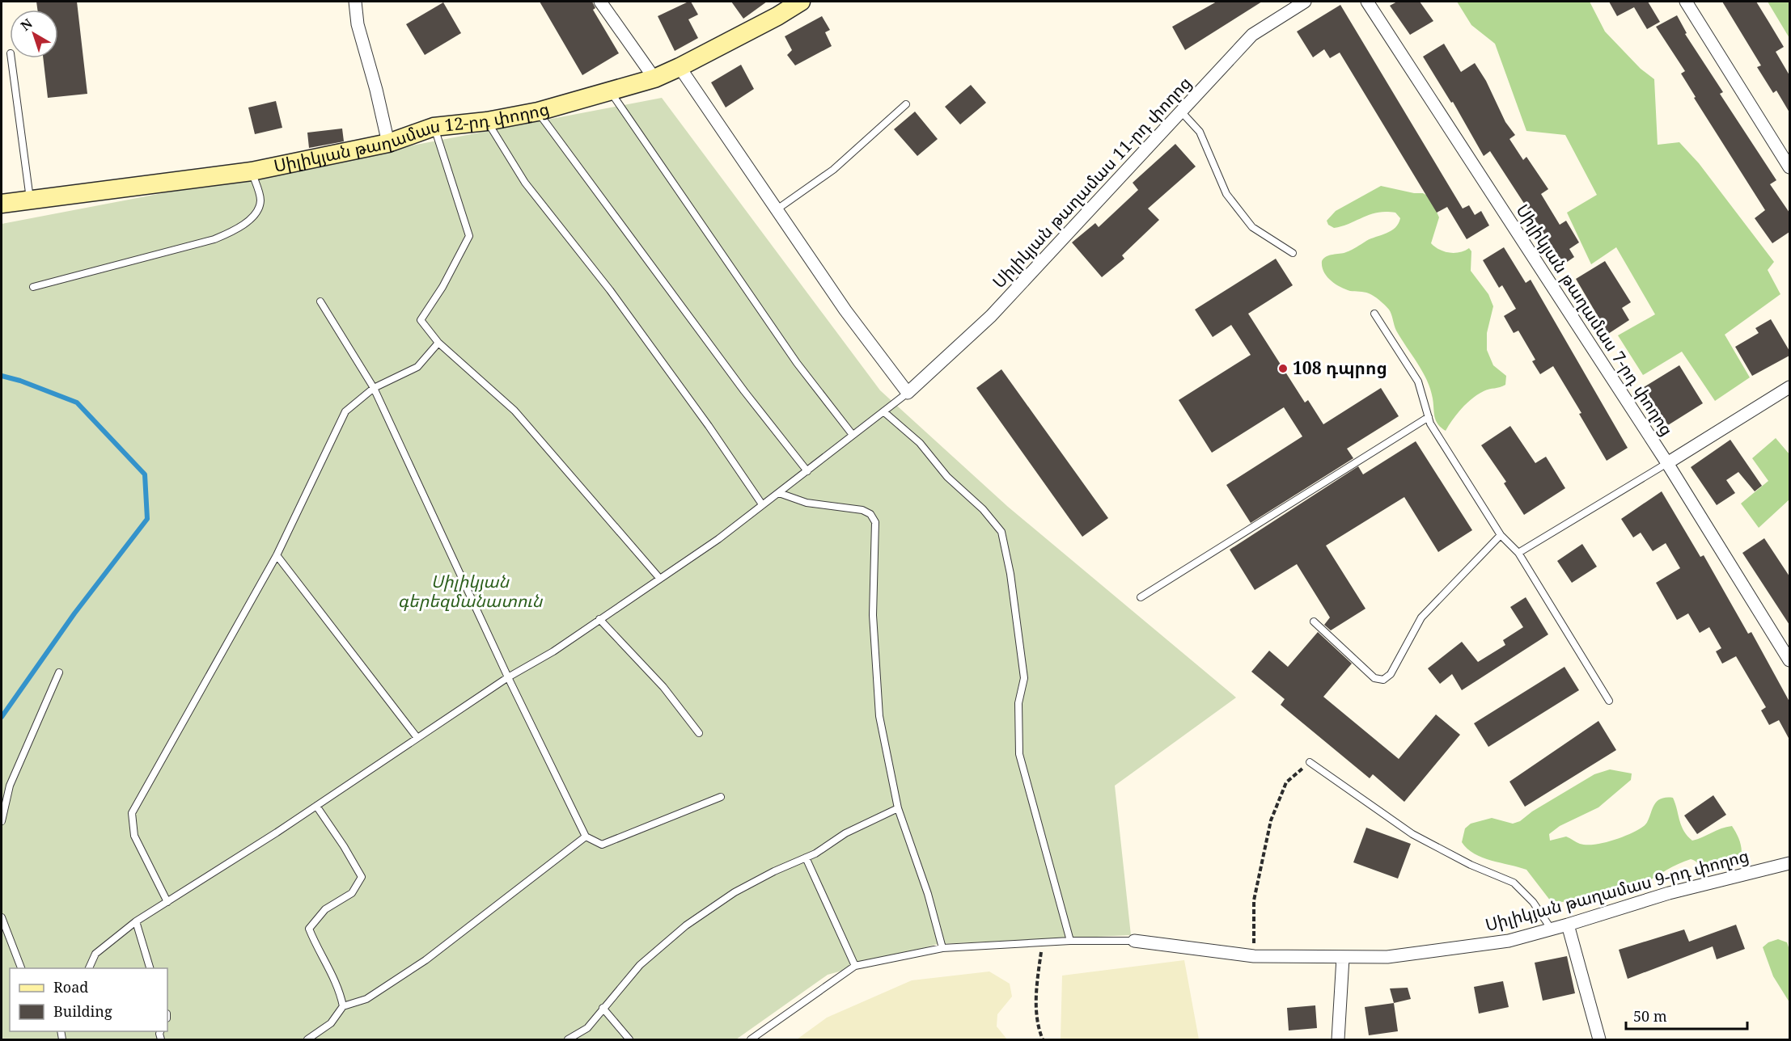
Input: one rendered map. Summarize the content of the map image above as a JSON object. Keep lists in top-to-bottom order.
{
  "streets": {
    "main road": ["Սիլիկյան թաղամաս 12-րդ փողոց"],
    "street": ["Սիլիկյան թաղամաս 11-րդ փողոց", "Սիլիկյան թաղամաս 7-րդ փողոց", "Սիլիկյան թաղամաս 9-րդ փողոց"]
  },
  "parks": ["Սիլիկյան գերեզմանատուն"],
  "places": ["108 դպրոց"],
  "legend": ["Road", "Building"],
  "scale_bar": "50 m",
  "north": "top left"
}
